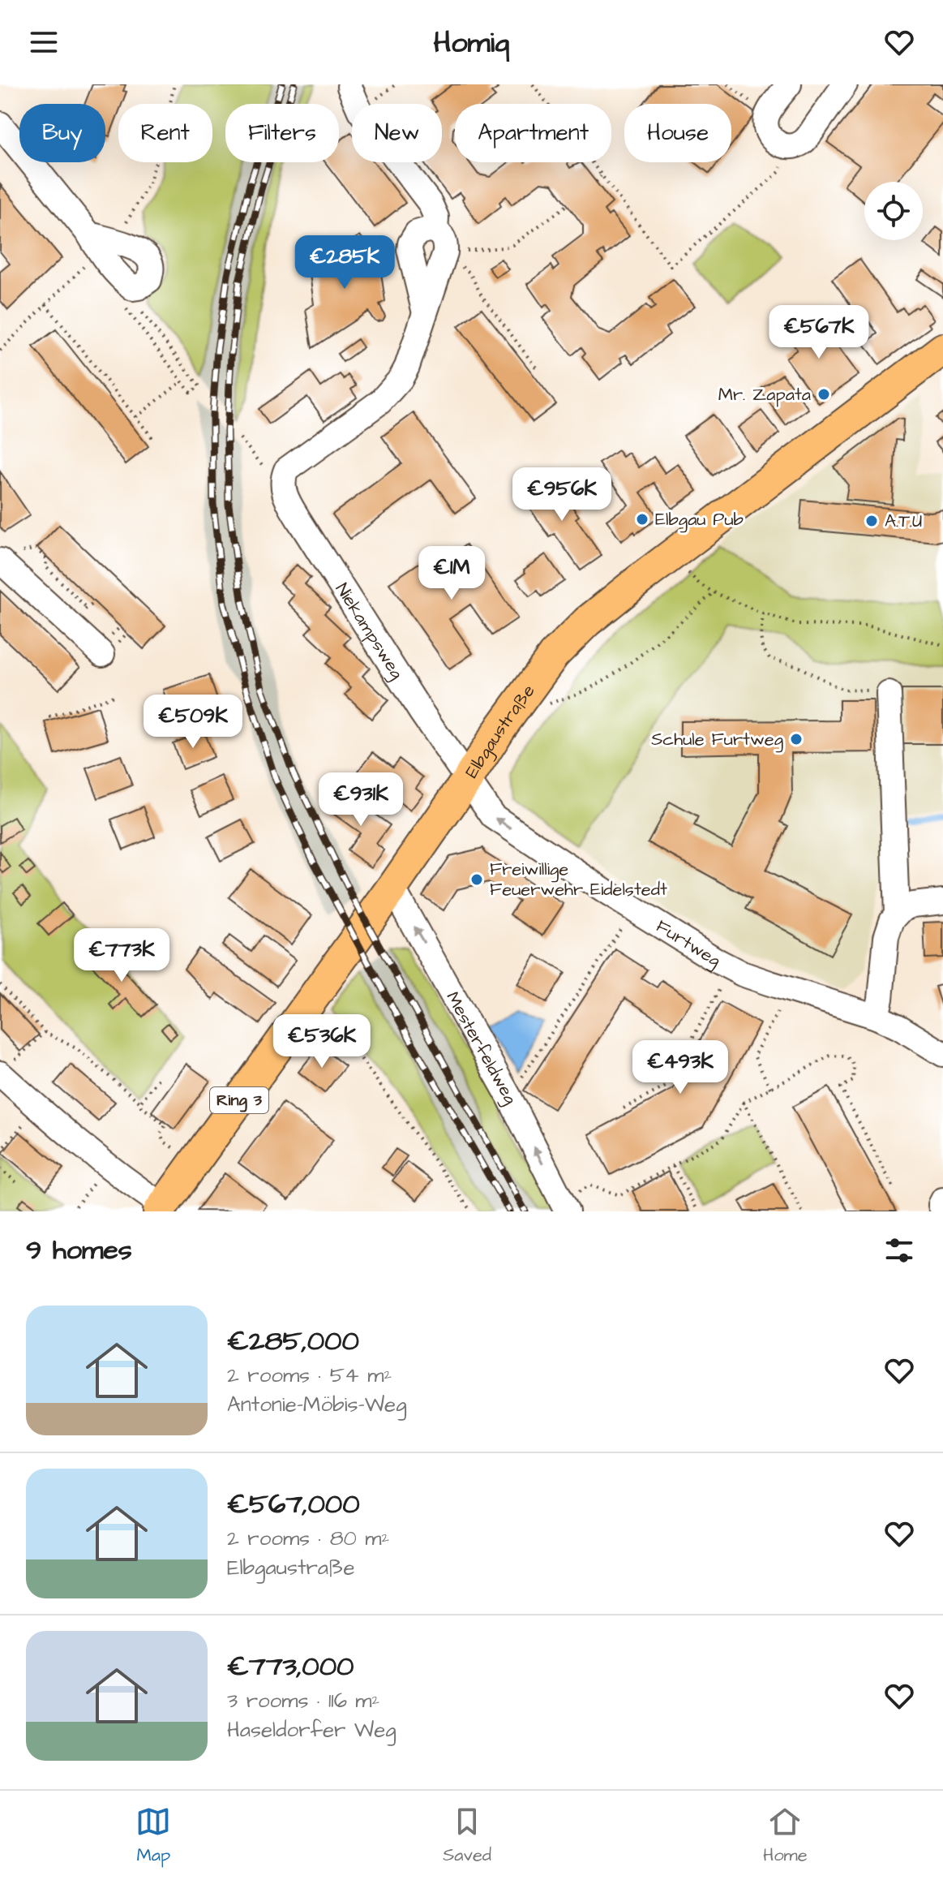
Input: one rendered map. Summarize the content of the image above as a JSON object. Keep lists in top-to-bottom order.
{
  "streets": {
    "main road": ["Elbgaustraße", "Ring 3"],
    "street": ["Niekampsweg", "Furtweg", "Mesterfeldweg"]
  },
  "crossings": [
    ["Niekampsweg", "Elbgaustraße"],
    ["Niekampsweg", "Furtweg"],
    ["Elbgaustraße", "Furtweg"],
    ["Elbgaustraße", "Mesterfeldweg"]
  ],
  "one_way": ["Furtweg", "Mesterfeldweg"],
  "places": [
    "Mr. Zapata",
    "Elbgau Pub",
    "A.T.U",
    "Schule Furtweg",
    "Freiwillige Feuerwehr Eidelstedt"
  ],
  "page": {
    "header": "Homiq",
    "chip": [
      "Buy",
      "Rent",
      "Filters",
      "New",
      "Apartment",
      "House"
    ],
    "price": [
      "€285K",
      "€567K",
      "€956K",
      "€1M",
      "€509K",
      "€931K",
      "€773K",
      "€536K",
      "€493K"
    ],
    "heading": "9 homes",
    "list": [
      {
        "name": "€285,000",
        "note": "2 rooms · 54 m² · Antonie-Möbis-Weg"
      },
      {
        "name": "€567,000",
        "note": "2 rooms · 80 m² · Elbgaustraße"
      },
      {
        "name": "€773,000",
        "note": "3 rooms · 116 m² · Haseldorfer Weg"
      }
    ],
    "tabs": ["Map", "Saved", "Home"]
  }
}
